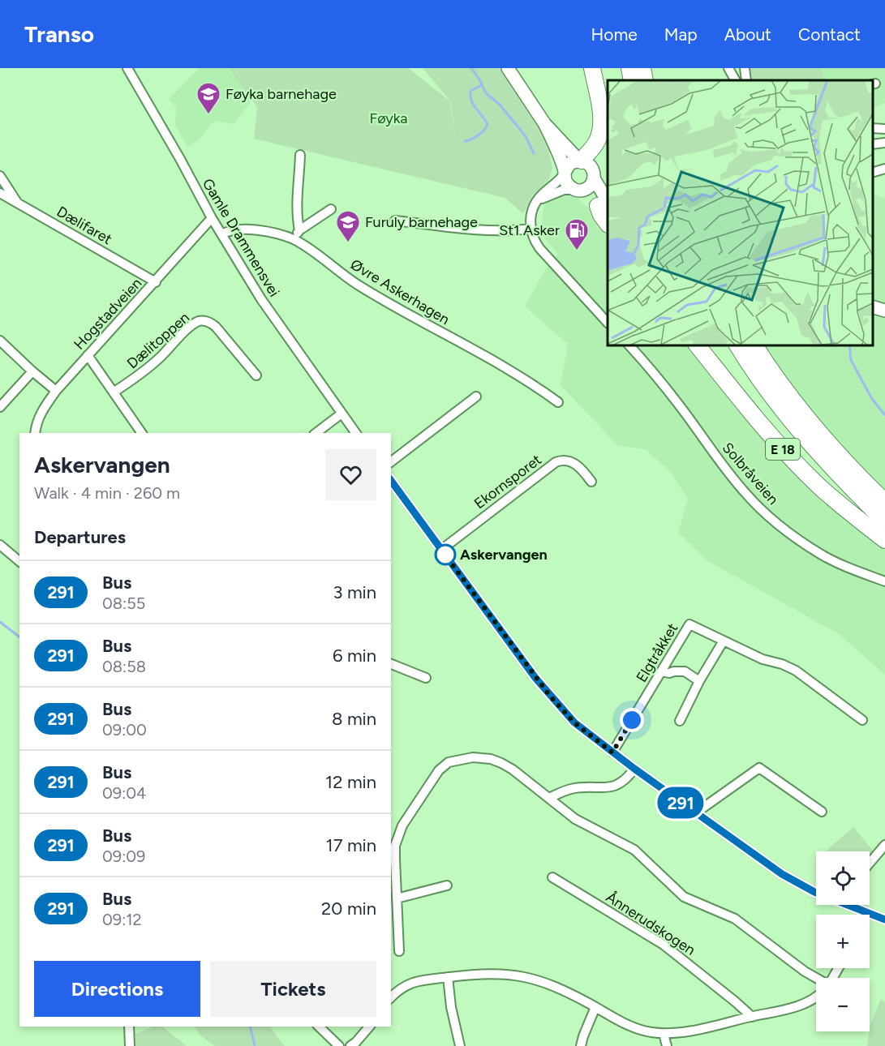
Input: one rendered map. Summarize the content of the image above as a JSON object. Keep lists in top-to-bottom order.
{
  "streets": {
    "highway": ["E 18"],
    "street": [
      "Dælifaret",
      "Gamle Drammensvei",
      "Øvre Askerhagen",
      "Hogstadveien",
      "Dælitoppen",
      "Solbråveien",
      "Ekornsporet",
      "Elgtråkket",
      "Ånnerudskogen"
    ]
  },
  "crossings": [
    ["Dælifaret", "Hogstadveien"],
    ["Gamle Drammensvei", "Øvre Askerhagen"],
    ["Gamle Drammensvei", "Hogstadveien"]
  ],
  "parks": ["Føyka"],
  "places": {
    "school or university": ["Føyka barnehage", "Furuly barnehage"],
    "fuel station": ["St1 Asker"],
    "other": ["Askervangen"]
  },
  "lines": ["bus line 291"],
  "page": {
    "header": "Transo",
    "nav": [
      "Home",
      "Map",
      "About",
      "Contact"
    ],
    "on_map": "291",
    "heading": [
      ["Askervangen", "Walk · 4 min · 260 m"],
      "Departures"
    ],
    "list": [
      {
        "mark": "291",
        "name": "Bus",
        "note": "08:55",
        "value": "3 min"
      },
      {
        "mark": "291",
        "name": "Bus",
        "note": "08:58",
        "value": "6 min"
      },
      {
        "mark": "291",
        "name": "Bus",
        "note": "09:00",
        "value": "8 min"
      },
      {
        "mark": "291",
        "name": "Bus",
        "note": "09:04",
        "value": "12 min"
      },
      {
        "mark": "291",
        "name": "Bus",
        "note": "09:09",
        "value": "17 min"
      },
      {
        "mark": "291",
        "name": "Bus",
        "note": "09:12",
        "value": "20 min"
      }
    ],
    "map_buttons": ["+", "−"],
    "buttons": ["Directions", "Tickets"]
  }
}
